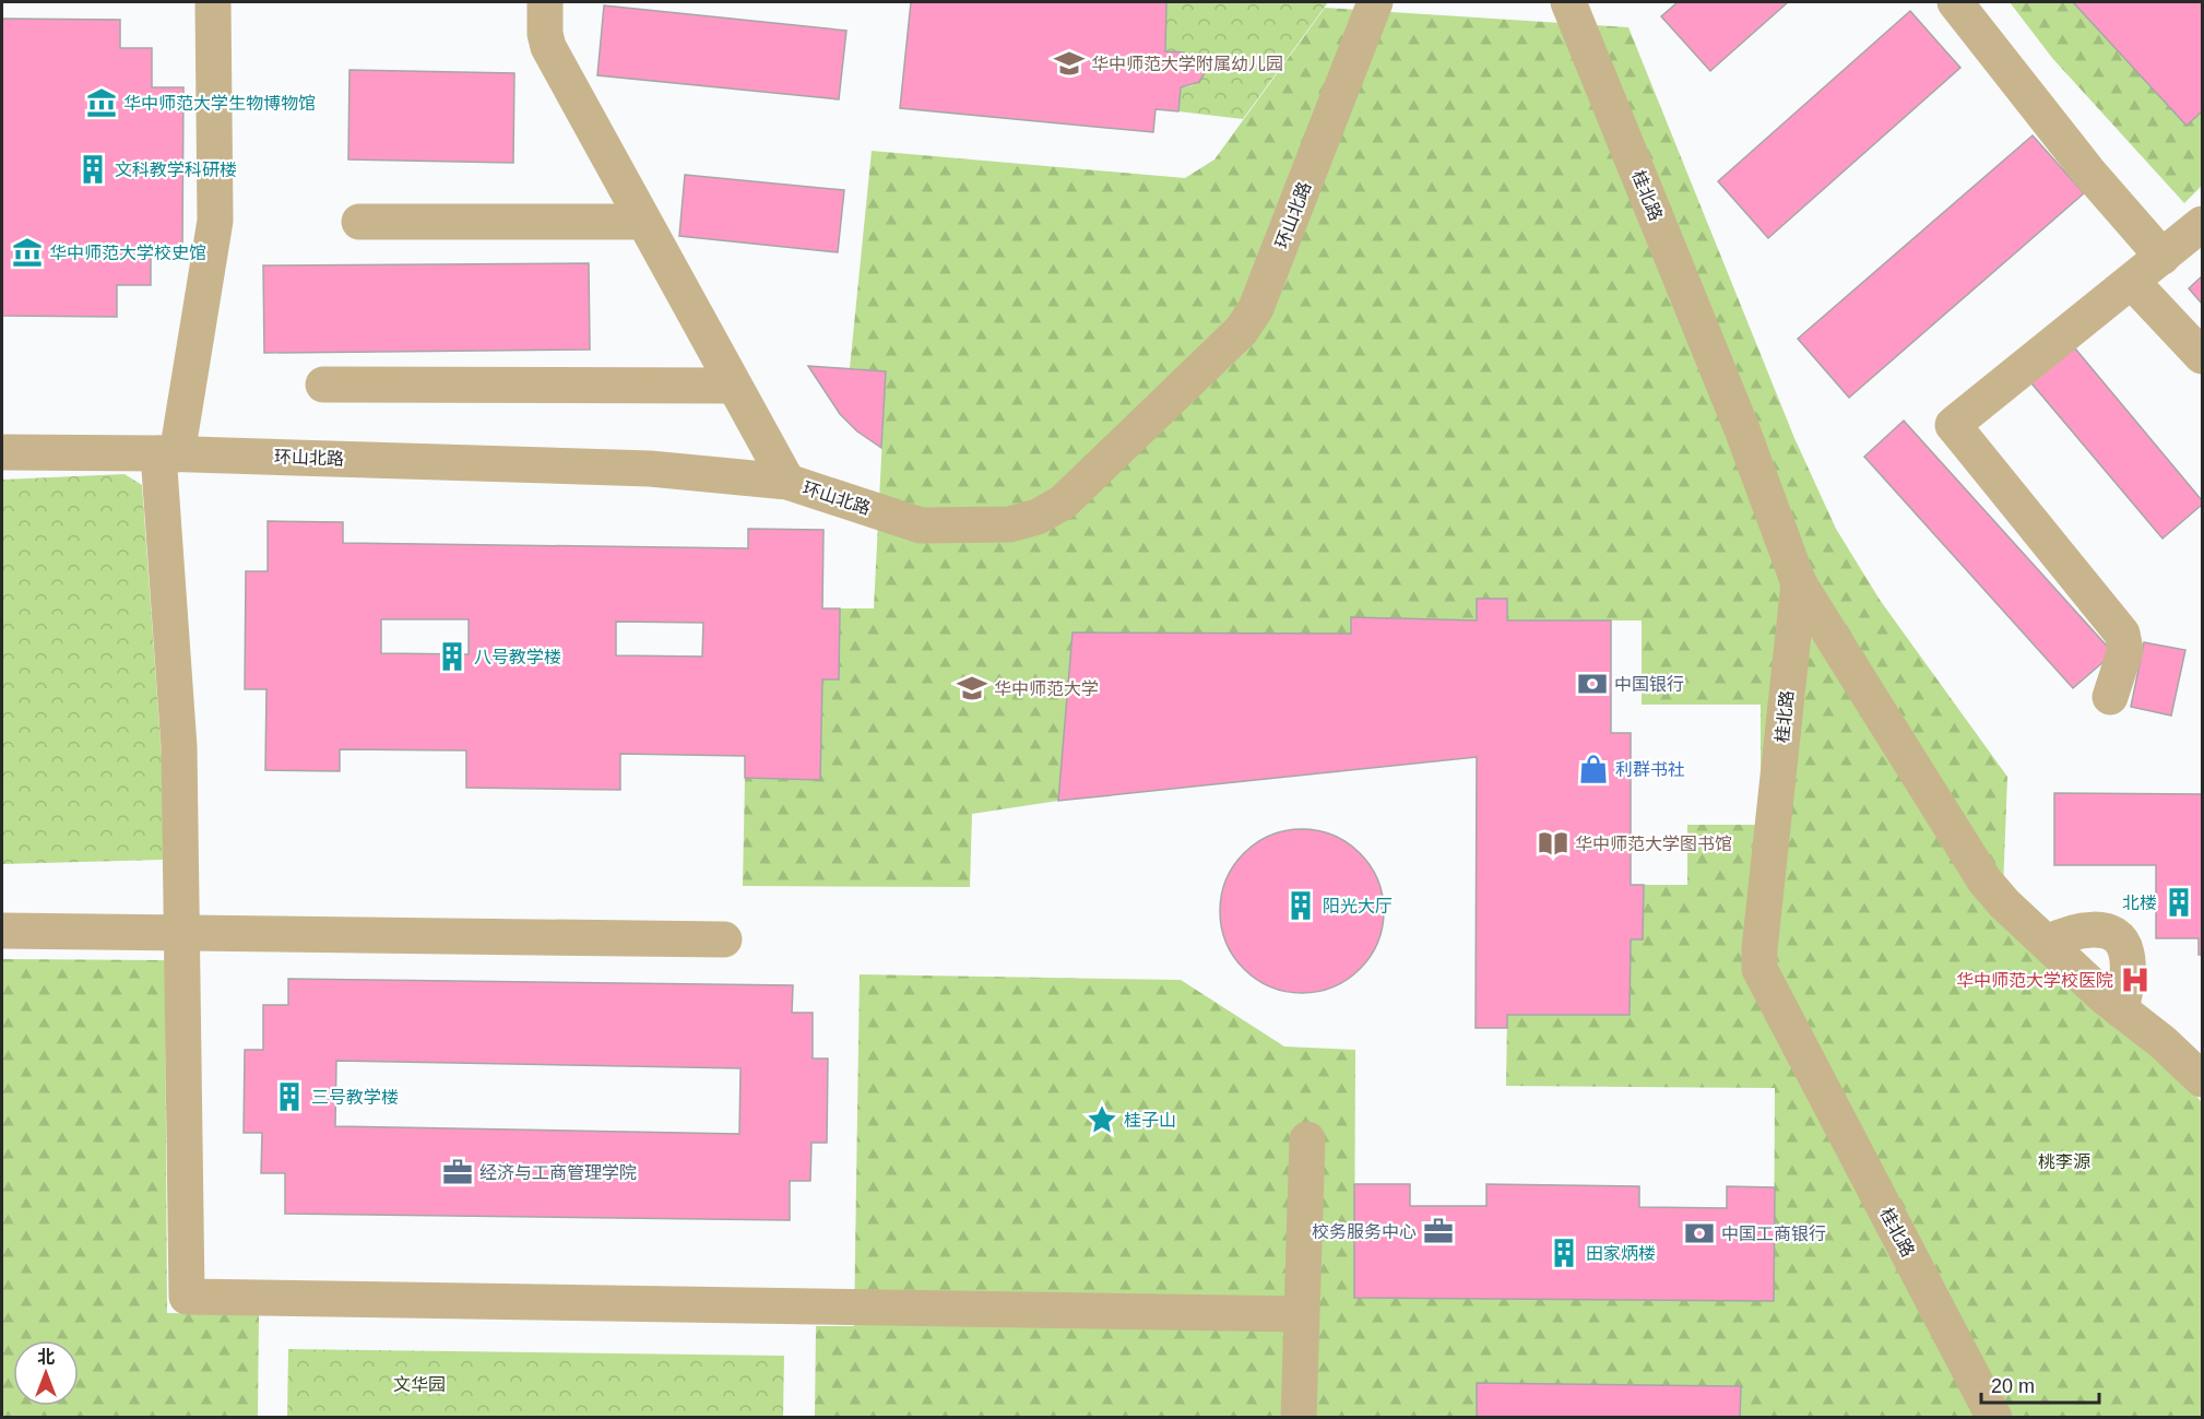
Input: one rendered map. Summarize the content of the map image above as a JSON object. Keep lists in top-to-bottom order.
{
  "streets": {
    "street": ["桂北路", "环山北路"]
  },
  "parks": ["桃李源", "文华园"],
  "places": {
    "school or university": ["华中师范大学附属幼儿园", "华中师范大学"],
    "museum": ["华中师范大学生物博物馆", "华中师范大学校史馆"],
    "building": [
      "文科教学科研楼",
      "八号教学楼",
      "北楼",
      "阳光大厅",
      "三号教学楼",
      "田家炳楼"
    ],
    "bank": ["中国银行", "中国工商银行"],
    "shop": ["利群书社"],
    "library": ["华中师范大学图书馆"],
    "hospital": ["华中师范大学校医院"],
    "place": ["桂子山"],
    "office": ["经济与工商管理学院", "校务服务中心"]
  },
  "scale_bar": "20 m",
  "north": "top"
}
